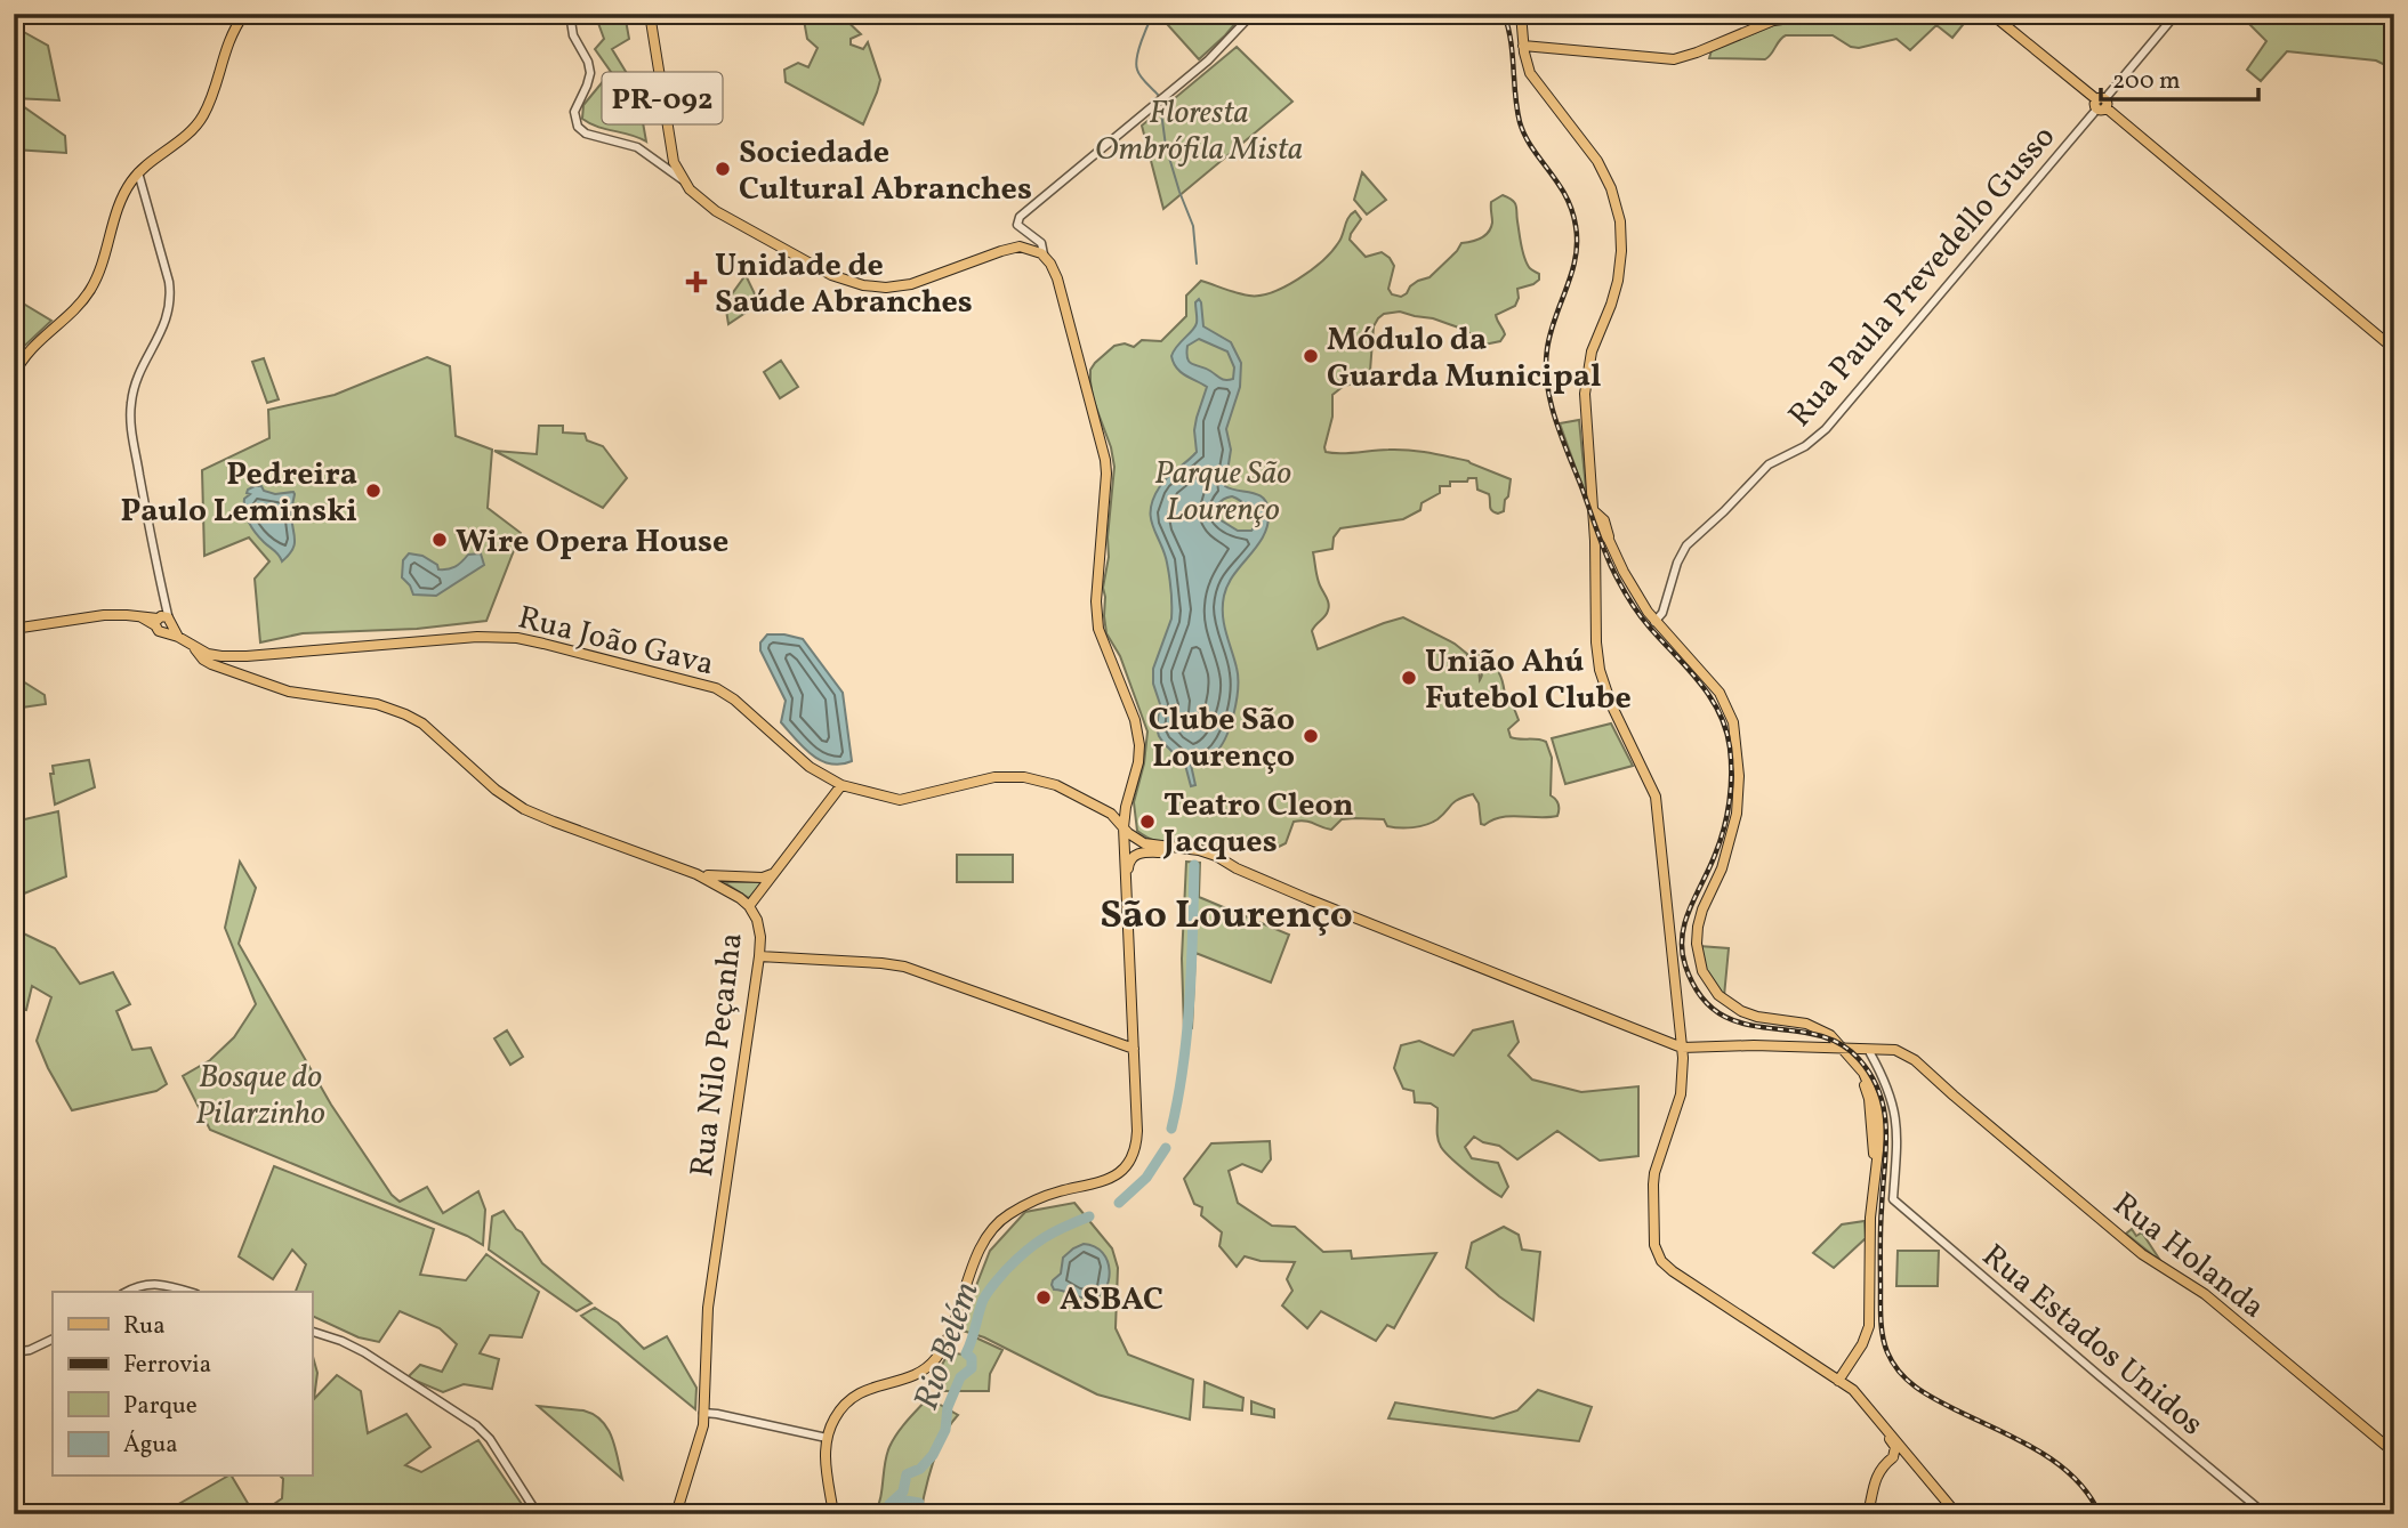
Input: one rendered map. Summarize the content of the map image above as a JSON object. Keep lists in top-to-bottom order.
{
  "streets": {
    "main road": [
      "PR-092",
      "Rua João Gava",
      "Rua Nilo Peçanha",
      "Rua Holanda"
    ],
    "street": ["Rua Paula Prevedello Gusso", "Rua Estados Unidos"]
  },
  "crossings": [
    ["Rua João Gava", "Rua Nilo Peçanha"]
  ],
  "districts": ["São Lourenço"],
  "water": ["Rio Belém"],
  "parks": ["Floresta Ombrófila Mista", "Parque São Lourenço", "Bosque do Pilarzinho"],
  "places": {
    "other": [
      "Sociedade Cultural Abranches",
      "Módulo da Guarda Municipal",
      "Pedreira Paulo Leminski",
      "Wire Opera House",
      "União Ahú Futebol Clube",
      "Clube São Lourenço",
      "Teatro Cleon Jacques",
      "ASBAC"
    ],
    "health": ["Unidade de Saúde Abranches"]
  },
  "legend": [
    "Rua",
    "Ferrovia",
    "Parque",
    "Água"
  ],
  "scale_bar": "200 m"
}
